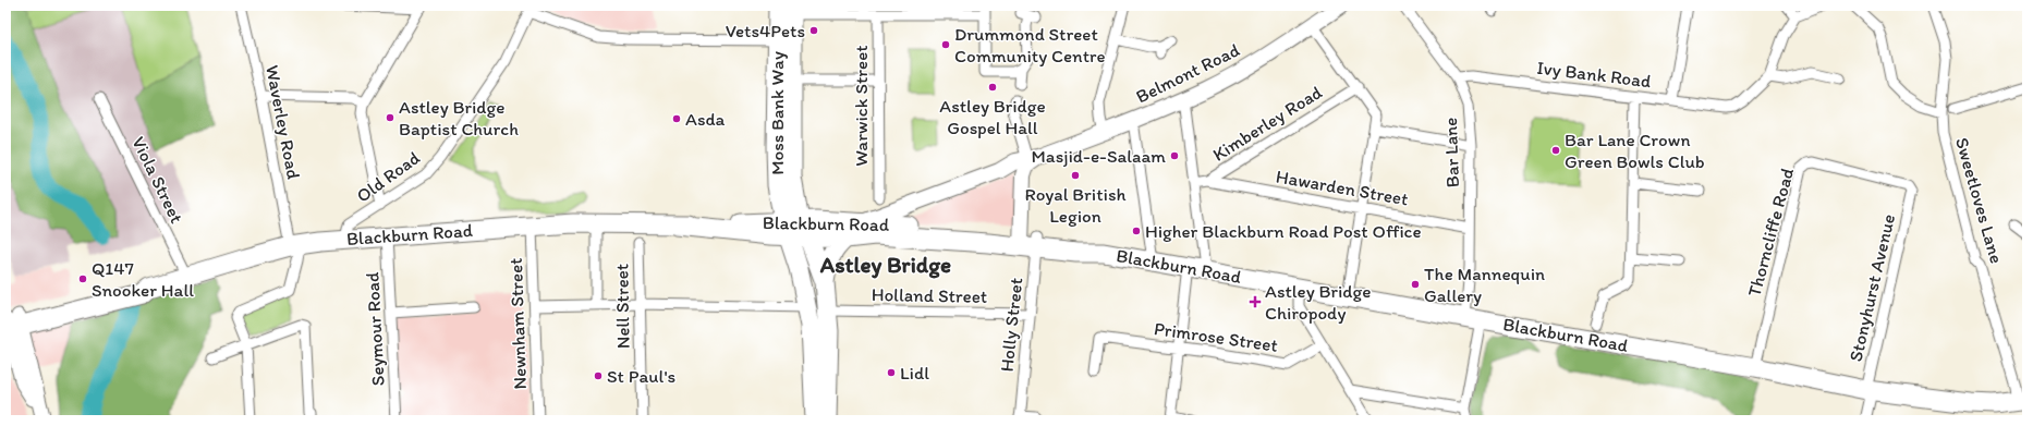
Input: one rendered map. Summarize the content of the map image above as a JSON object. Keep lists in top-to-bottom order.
{
  "streets": {
    "highway": ["Moss Bank Way", "Blackburn Road"],
    "main road": ["Belmont Road"],
    "street": [
      "Ivy Bank Road",
      "Warwick Street",
      "Waverley Road",
      "Kimberley Road",
      "Bar Lane",
      "Old Road",
      "Viola Street",
      "Hawarden Street",
      "Sweetloves Lane",
      "Thorncliffe Road",
      "Stonyhurst Avenue",
      "Holland Street",
      "Nell Street",
      "Newnham Street",
      "Holly Street",
      "Seymour Road",
      "Primrose Street"
    ]
  },
  "crossings": [
    ["Ivy Bank Road", "Bar Lane"],
    ["Moss Bank Way", "Blackburn Road"],
    ["Waverley Road", "Blackburn Road"],
    ["Kimberley Road", "Hawarden Street"],
    ["Bar Lane", "Hawarden Street"],
    ["Bar Lane", "Blackburn Road"],
    ["Old Road", "Blackburn Road"],
    ["Viola Street", "Blackburn Road"],
    ["Sweetloves Lane", "Blackburn Road"],
    ["Blackburn Road", "Thorncliffe Road"],
    ["Blackburn Road", "Stonyhurst Avenue"],
    ["Blackburn Road", "Newnham Street"],
    ["Blackburn Road", "Holly Street"],
    ["Blackburn Road", "Seymour Road"],
    ["Thorncliffe Road", "Stonyhurst Avenue"],
    ["Holland Street", "Holly Street"]
  ],
  "districts": ["Astley Bridge"],
  "places": {
    "other": [
      "Vets4Pets",
      "Drummond Street Community Centre",
      "Astley Bridge Gospel Hall",
      "Astley Bridge Baptist Church",
      "Asda",
      "Bar Lane Crown Green Bowls Club",
      "Masjid-e-Salaam",
      "Royal British Legion",
      "Higher Blackburn Road Post Office",
      "Q147 Snooker Hall",
      "The Mannequin Gallery",
      "Lidl",
      "St Paul's"
    ],
    "health": ["Astley Bridge Chiropody"]
  }
}
